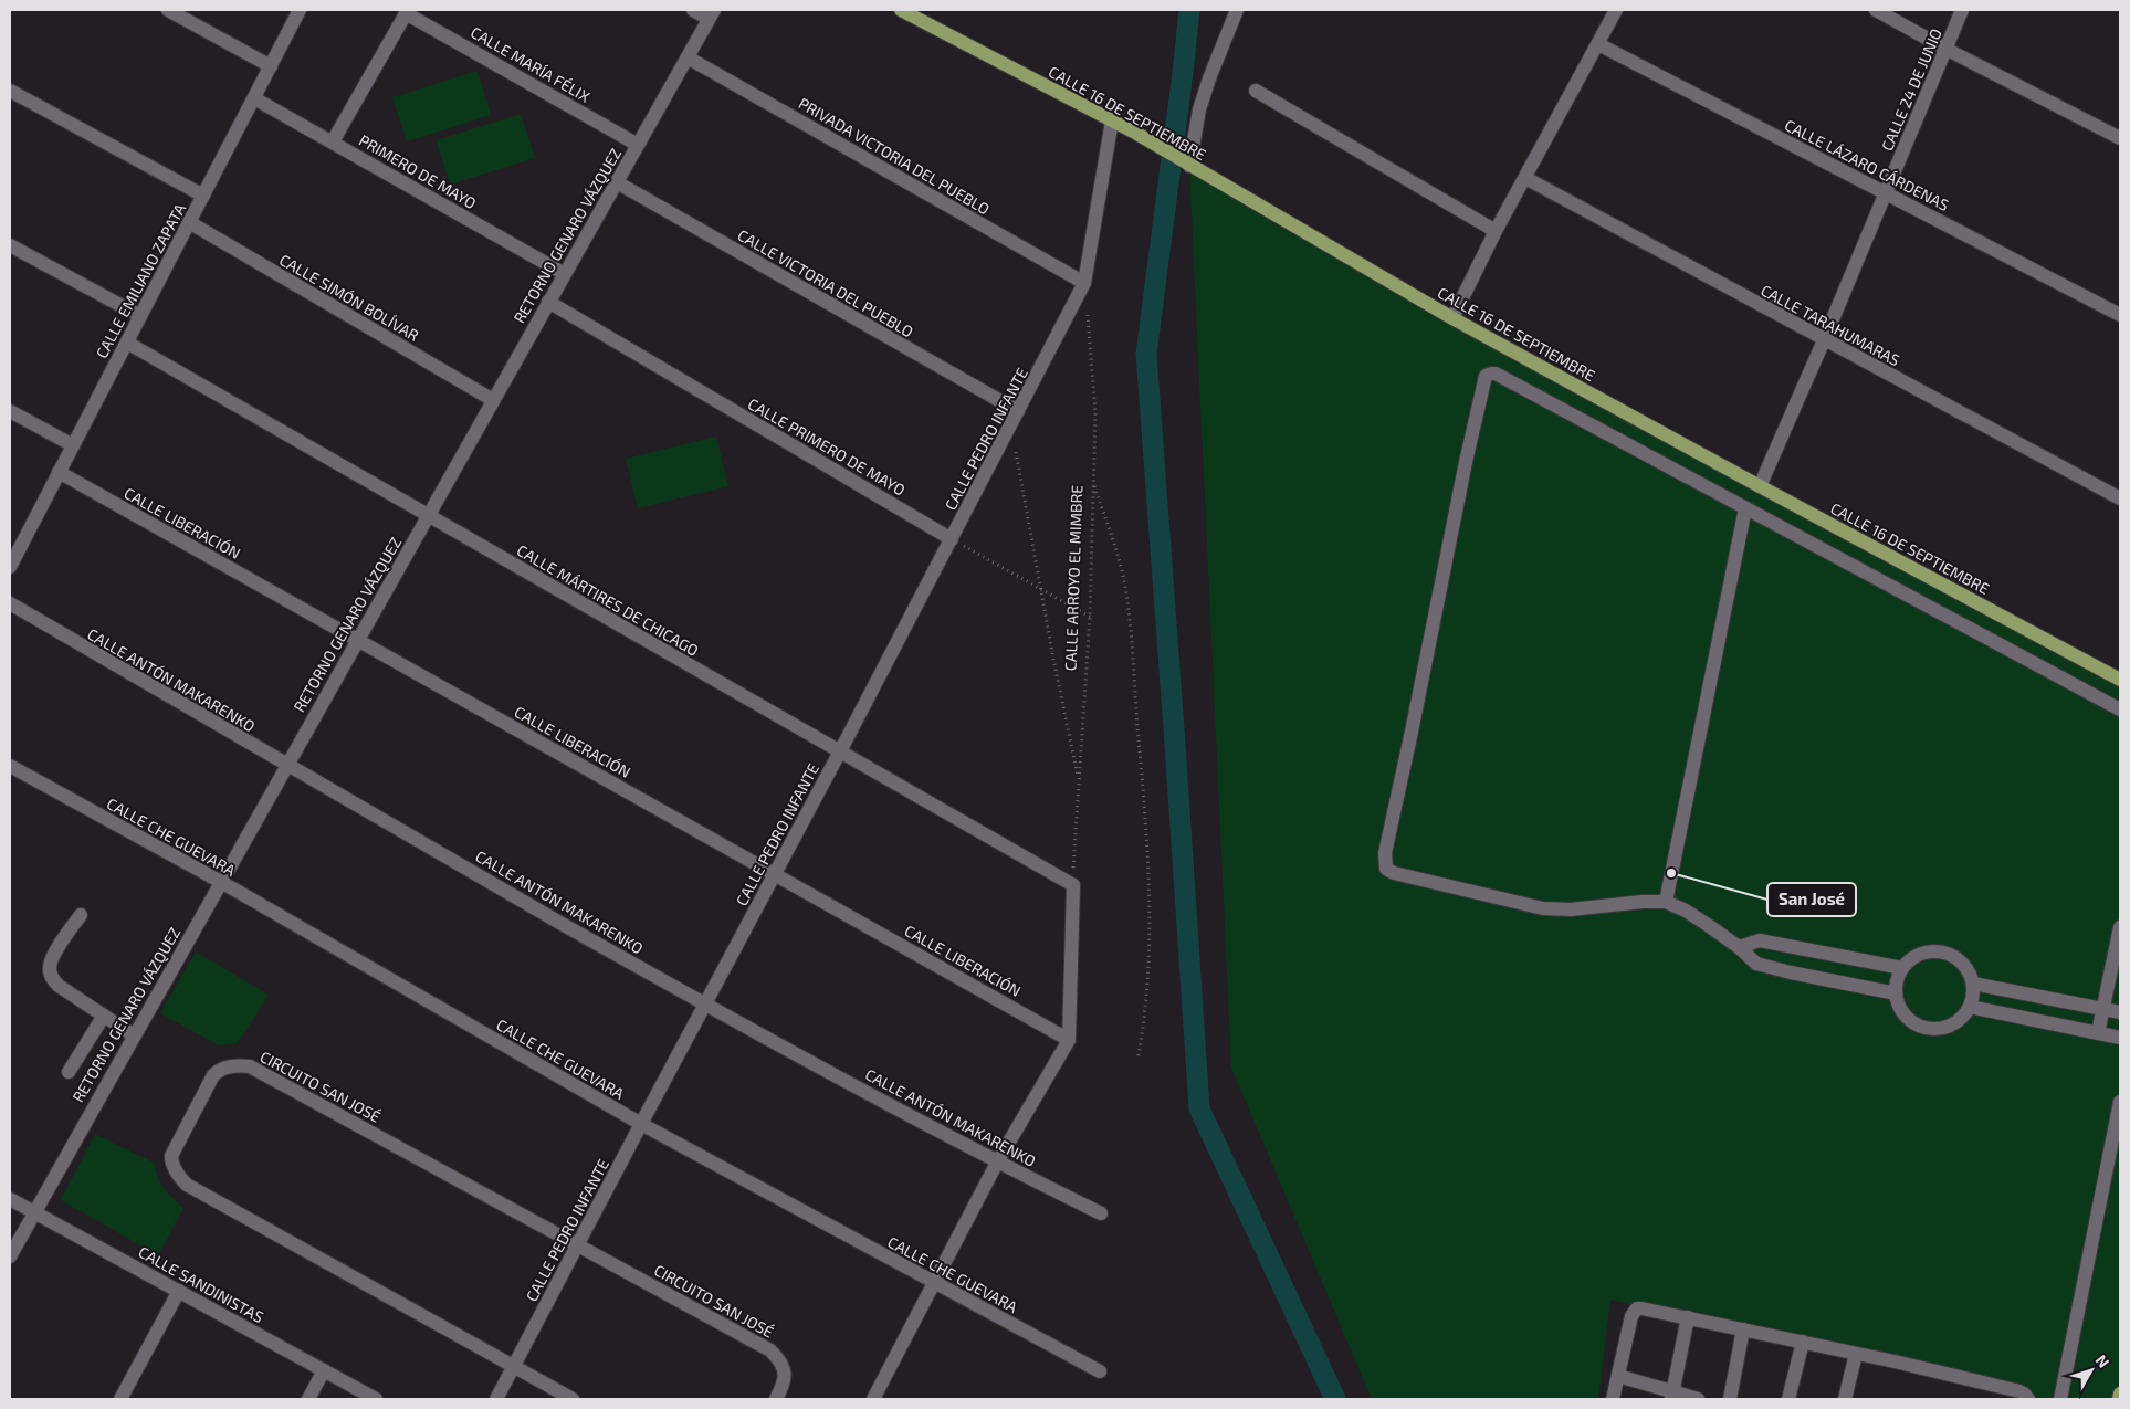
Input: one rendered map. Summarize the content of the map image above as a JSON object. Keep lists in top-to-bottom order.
{
  "streets": {
    "main road": ["CALLE 16 DE SEPTIEMBRE"],
    "street": [
      "CALLE MARÍA FÉLIX",
      "CALLE 24 DE JUNIO",
      "PRIVADA VICTORIA DEL PUEBLO",
      "CALLE LÁZARO CÁRDENAS",
      "PRIMERO DE MAYO",
      "RETORNO GENARO VÁZQUEZ",
      "CALLE EMILIANO ZAPATA",
      "CALLE VICTORIA DEL PUEBLO",
      "CALLE SIMÓN BOLÍVAR",
      "CALLE TARAHUMARAS",
      "CALLE PEDRO INFANTE",
      "CALLE PRIMERO DE MAYO",
      "CALLE LIBERACIÓN",
      "CALLE MÁRTIRES DE CHICAGO",
      "CALLE ANTÓN MAKARENKO",
      "CALLE CHE GUEVARA",
      "CIRCUITO SAN JOSÉ",
      "CALLE SANDINISTAS"
    ],
    "path": ["CALLE ARROYO EL MIMBRE"]
  },
  "crossings": [
    ["CALLE MARÍA FÉLIX", "RETORNO GENARO VÁZQUEZ"],
    ["CALLE 24 DE JUNIO", "CALLE 16 DE SEPTIEMBRE"],
    ["CALLE 24 DE JUNIO", "CALLE LÁZARO CÁRDENAS"],
    ["CALLE 24 DE JUNIO", "CALLE TARAHUMARAS"],
    ["PRIVADA VICTORIA DEL PUEBLO", "RETORNO GENARO VÁZQUEZ"],
    ["PRIVADA VICTORIA DEL PUEBLO", "CALLE PEDRO INFANTE"],
    ["PRIVADA VICTORIA DEL PUEBLO", "CALLE ARROYO EL MIMBRE"],
    ["PRIMERO DE MAYO", "RETORNO GENARO VÁZQUEZ"],
    ["PRIMERO DE MAYO", "CALLE EMILIANO ZAPATA"],
    ["RETORNO GENARO VÁZQUEZ", "CALLE VICTORIA DEL PUEBLO"],
    ["RETORNO GENARO VÁZQUEZ", "CALLE SIMÓN BOLÍVAR"],
    ["RETORNO GENARO VÁZQUEZ", "CALLE PRIMERO DE MAYO"],
    ["RETORNO GENARO VÁZQUEZ", "CALLE LIBERACIÓN"],
    ["RETORNO GENARO VÁZQUEZ", "CALLE MÁRTIRES DE CHICAGO"],
    ["RETORNO GENARO VÁZQUEZ", "CALLE ANTÓN MAKARENKO"],
    ["RETORNO GENARO VÁZQUEZ", "CALLE CHE GUEVARA"],
    ["RETORNO GENARO VÁZQUEZ", "CALLE SANDINISTAS"],
    ["CALLE EMILIANO ZAPATA", "CALLE SIMÓN BOLÍVAR"],
    ["CALLE EMILIANO ZAPATA", "CALLE LIBERACIÓN"],
    ["CALLE EMILIANO ZAPATA", "CALLE MÁRTIRES DE CHICAGO"],
    ["CALLE VICTORIA DEL PUEBLO", "CALLE PEDRO INFANTE"],
    ["CALLE PEDRO INFANTE", "CALLE PRIMERO DE MAYO"],
    ["CALLE PEDRO INFANTE", "CALLE LIBERACIÓN"],
    ["CALLE PEDRO INFANTE", "CALLE ARROYO EL MIMBRE"],
    ["CALLE PEDRO INFANTE", "CALLE MÁRTIRES DE CHICAGO"],
    ["CALLE PEDRO INFANTE", "CALLE ANTÓN MAKARENKO"],
    ["CALLE PEDRO INFANTE", "CALLE CHE GUEVARA"],
    ["CALLE PEDRO INFANTE", "CIRCUITO SAN JOSÉ"],
    ["CALLE ARROYO EL MIMBRE", "CALLE MÁRTIRES DE CHICAGO"]
  ],
  "places": ["San José"],
  "north": "top right"
}
